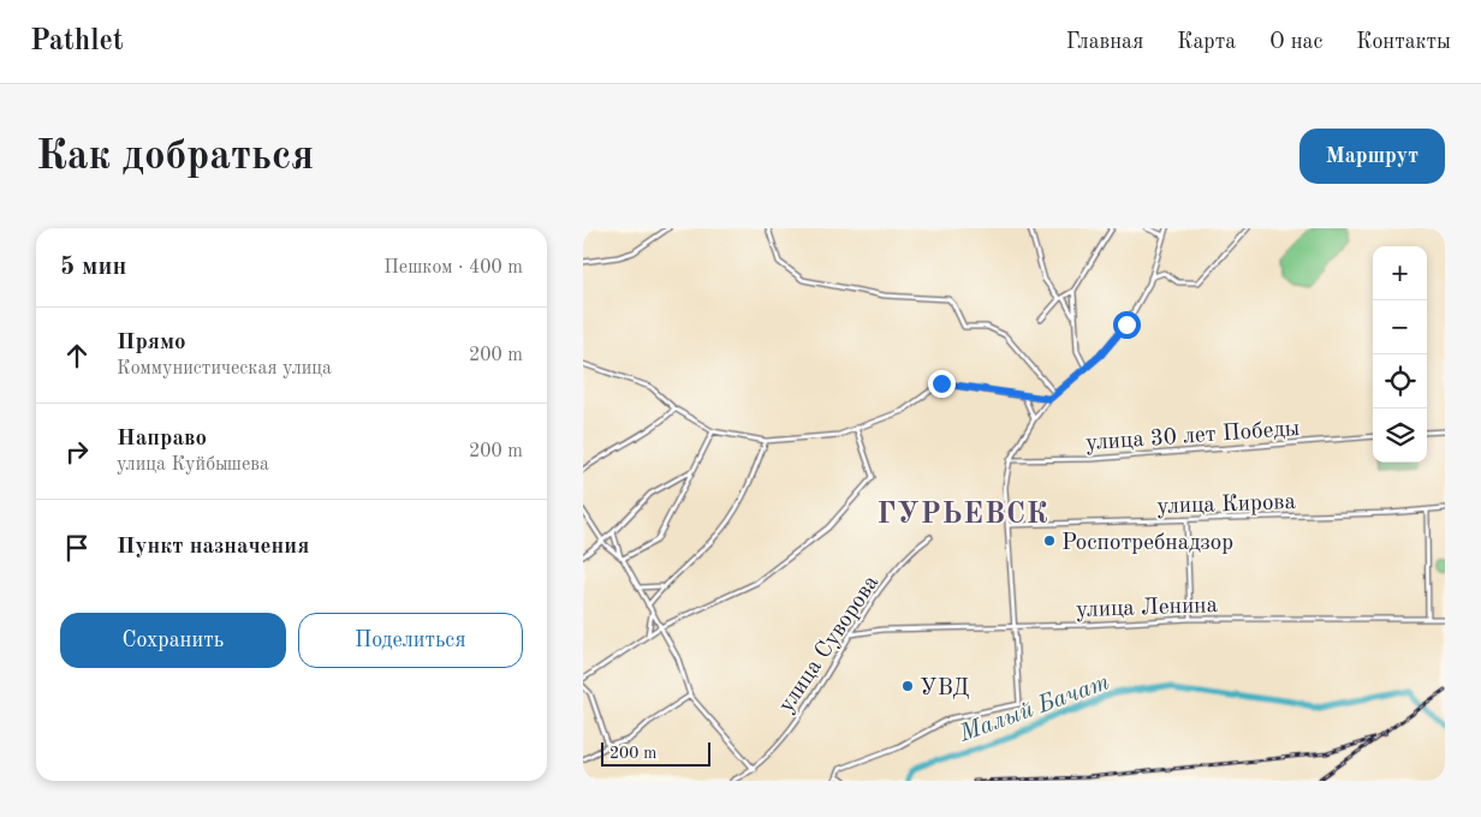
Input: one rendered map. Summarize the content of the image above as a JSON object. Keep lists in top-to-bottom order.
{
  "streets": {
    "street": [
      "улица 30 лет Победы",
      "улица Кирова",
      "улица Ленина",
      "улица Суворова"
    ]
  },
  "crossings": [
    ["улица Ленина", "улица Суворова"]
  ],
  "districts": ["ГУРЬЕВСК"],
  "water": ["Малый Бачат"],
  "places": ["Роспотребнадзор", "УВД"],
  "scale_bar": "200 m",
  "page": {
    "header": "Pathlet",
    "nav": [
      "Главная",
      "Карта",
      "О нас",
      "Контакты"
    ],
    "buttons": [
      "Маршрут",
      ["Сохранить", "Поделиться"]
    ],
    "title": "Как добраться",
    "heading": ["5 мин", "Пешком · 400 m"],
    "map_buttons": ["+", "−"],
    "list": [
      ["Прямо", "Коммунистическая улица", "200 m"],
      ["Направо", "улица Куйбышева", "200 m"],
      "Пункт назначения"
    ],
    "scale": "200 m"
  }
}
